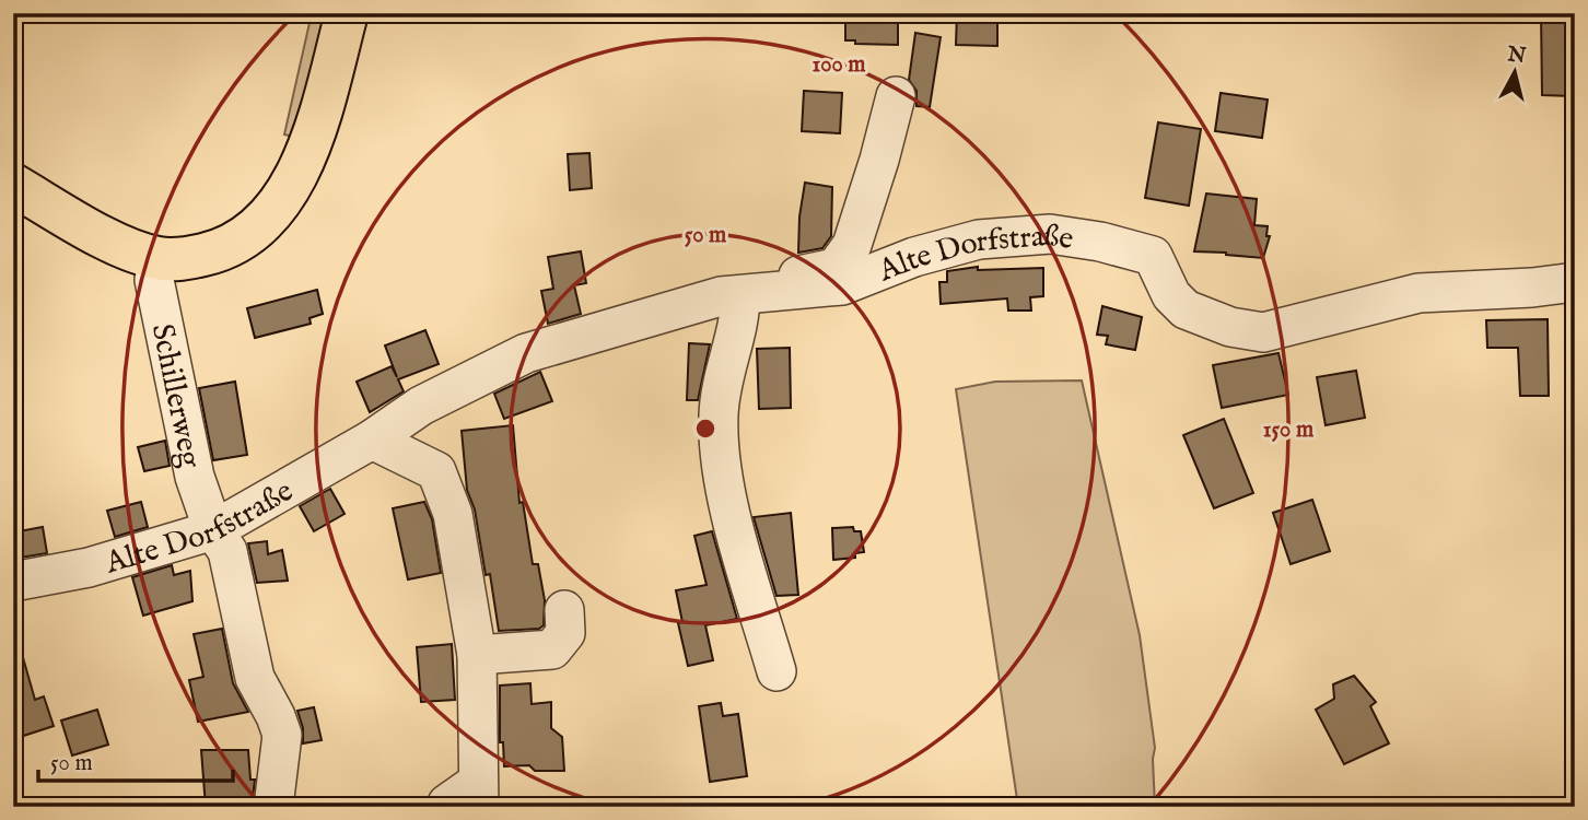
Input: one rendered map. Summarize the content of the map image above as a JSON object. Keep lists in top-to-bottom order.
{
  "streets": {
    "street": ["Alte Dorfstraße", "Schillerweg"]
  },
  "crossings": [
    ["Alte Dorfstraße", "Schillerweg"]
  ],
  "scale_bar": "50 m",
  "north": "top",
  "rings": ["100 m", "50 m", "150 m"]
}
